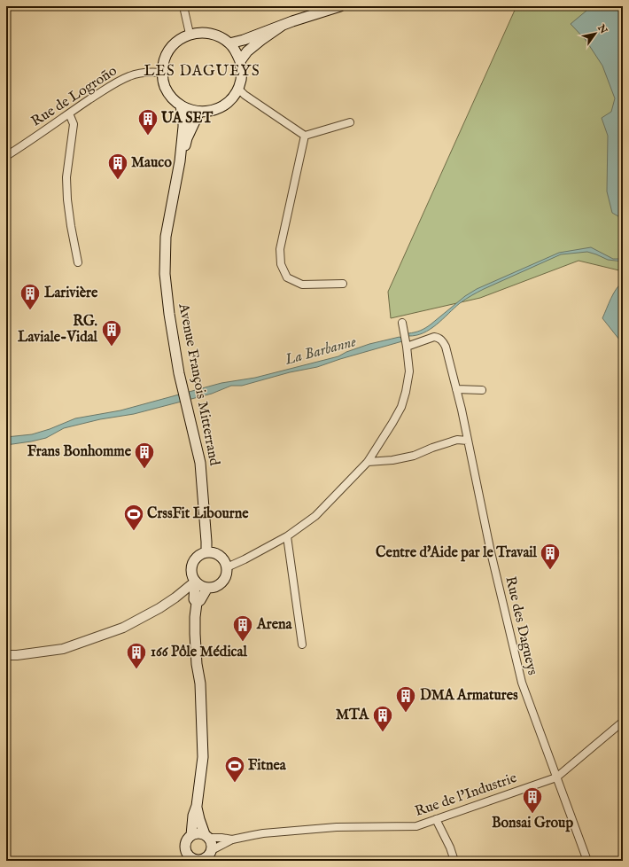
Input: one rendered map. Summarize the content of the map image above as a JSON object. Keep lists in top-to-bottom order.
{
  "streets": {
    "main road": ["Avenue François Mitterrand"],
    "street": ["Rue de Logroño", "Rue des Dagueys", "Rue de l'Industrie"]
  },
  "crossings": [
    ["Rue de Logroño", "Avenue François Mitterrand"],
    ["Rue des Dagueys", "Rue de l'Industrie"]
  ],
  "districts": ["LES DAGUEYS"],
  "water": ["La Barbanne"],
  "places": {
    "building": [
      "UA SET",
      "Mauco",
      "Larivière",
      "RG. Laviale-Vidal",
      "Frans Bonhomme",
      "Centre d'Aide par le Travail",
      "Arena",
      "166 Pôle Médical",
      "DMA Armatures",
      "MTA",
      "Bonsai Group"
    ],
    "sports": ["CrssFit Libourne", "Fitnea"]
  },
  "north": "top right"
}
